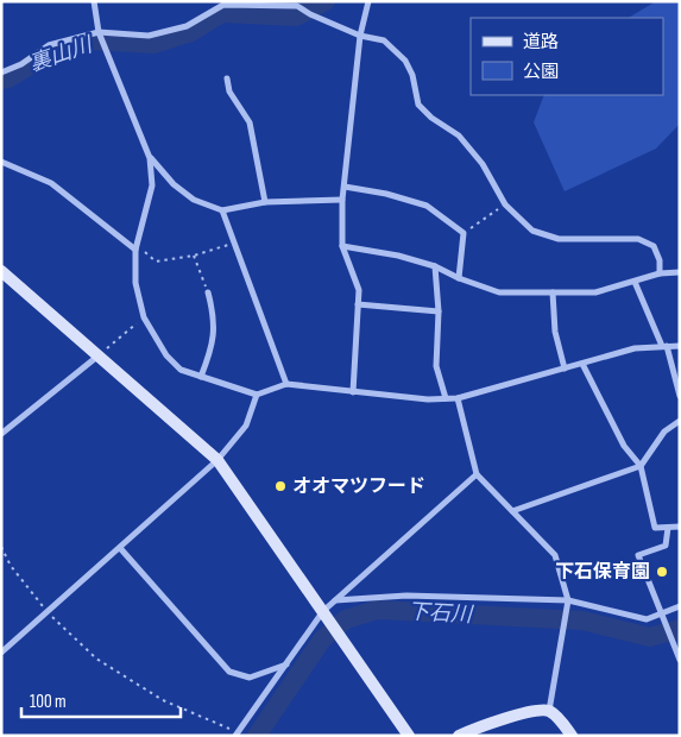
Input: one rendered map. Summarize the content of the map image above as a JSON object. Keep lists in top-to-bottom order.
{
  "water": ["裏山川", "下石川"],
  "places": ["オオマツフード", "下石保育園"],
  "legend": ["道路", "公園"],
  "scale_bar": "100 m"
}
